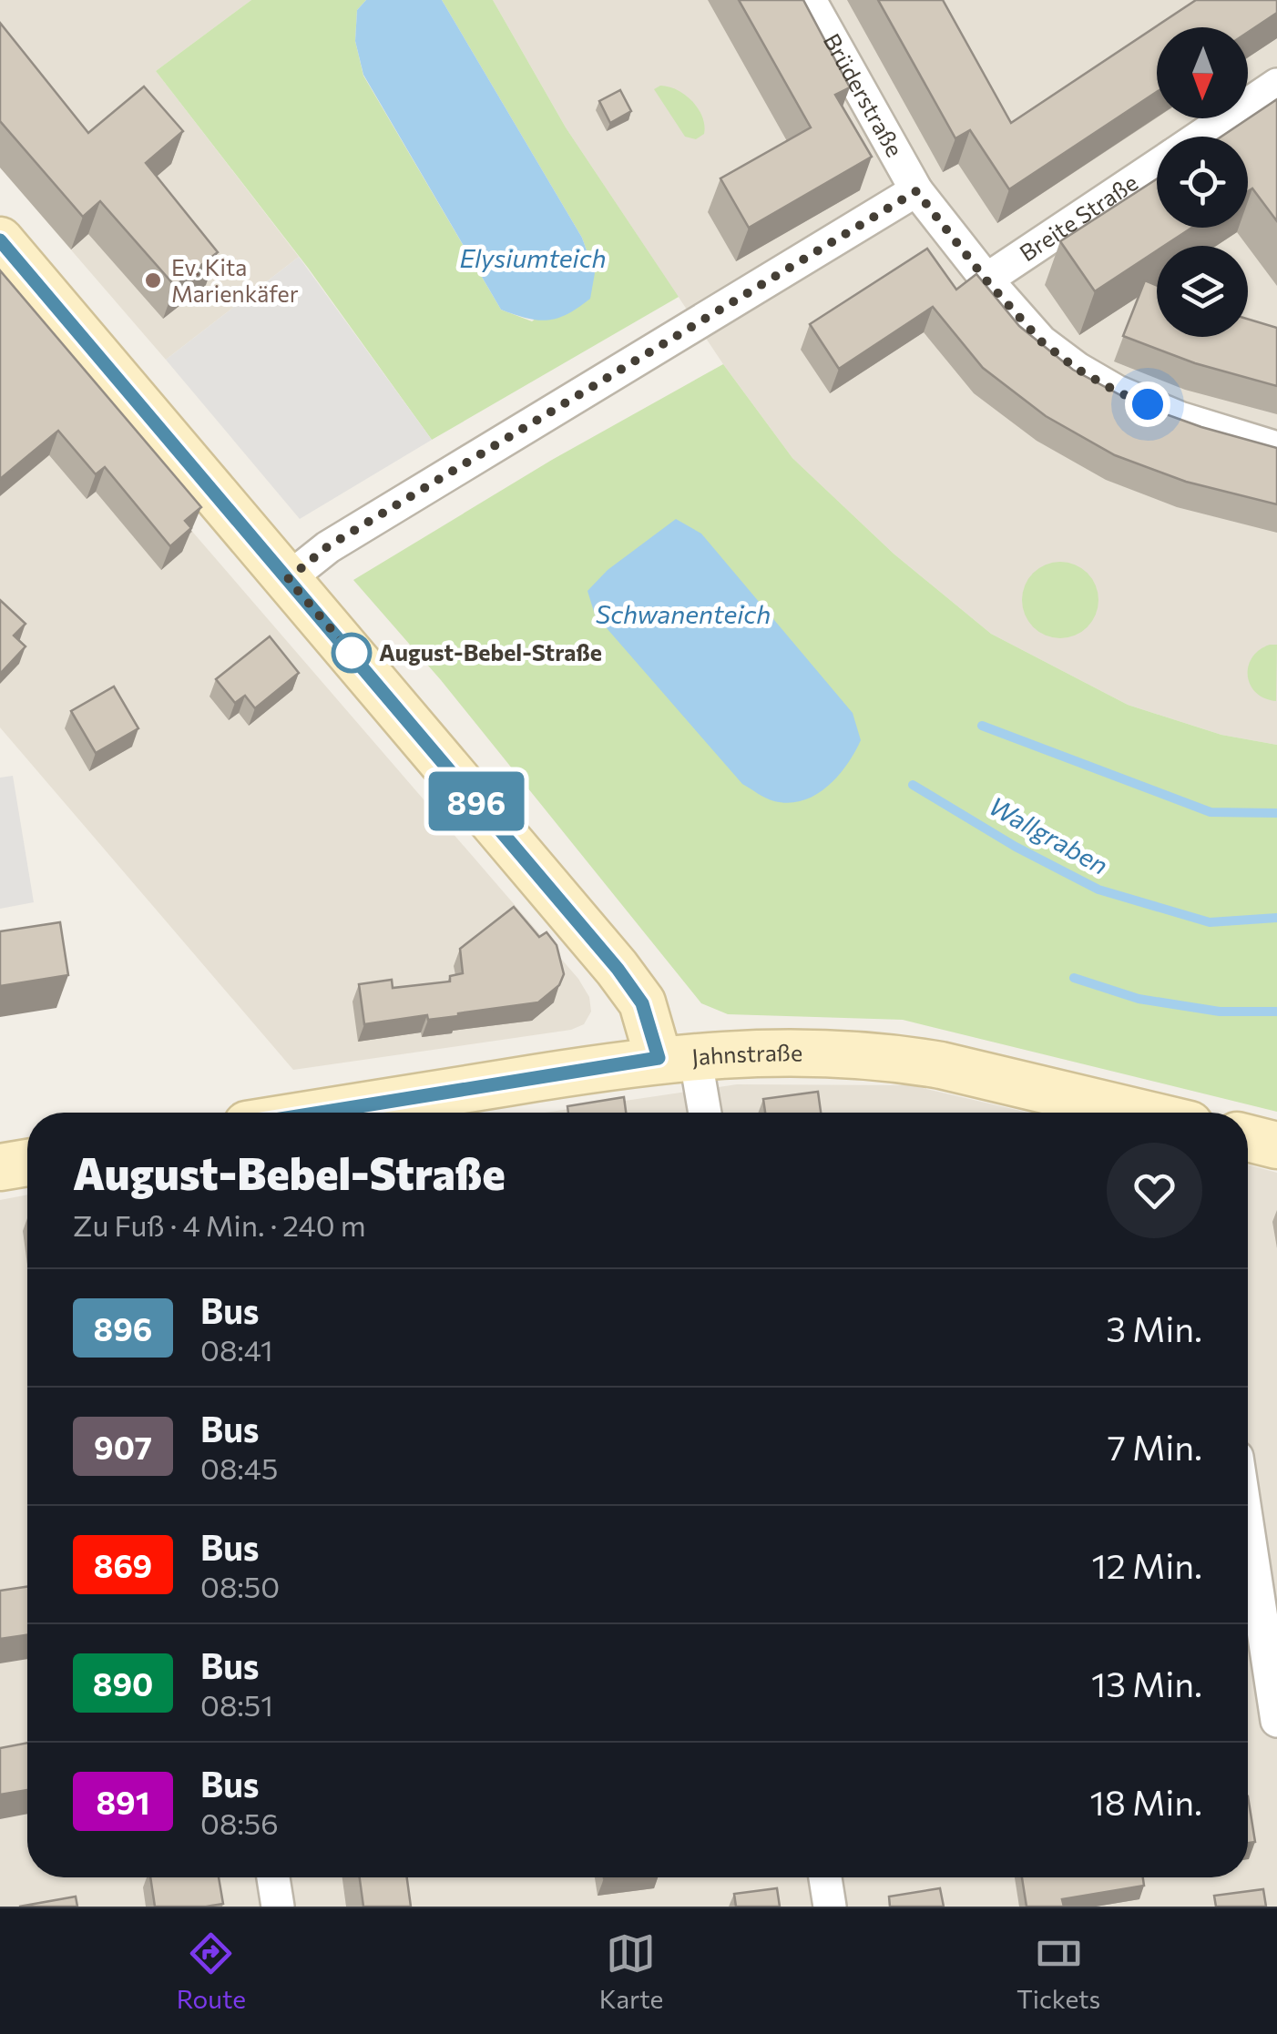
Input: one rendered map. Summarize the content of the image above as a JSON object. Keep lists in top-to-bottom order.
{
  "streets": {
    "main road": ["Jahnstraße"],
    "street": ["Brüderstraße", "Breite Straße"]
  },
  "crossings": [
    ["Brüderstraße", "Breite Straße"]
  ],
  "water": ["Elysiumteich", "Schwanenteich", "Wallgraben"],
  "places": ["Ev. Kita Marienkäfer", "August-Bebel-Straße"],
  "lines": ["bus line 896"],
  "north": "bottom",
  "page": {
    "on_map": "896",
    "heading": ["August-Bebel-Straße", "Zu Fuß · 4 Min. · 240 m"],
    "list": [
      {
        "mark": "896",
        "name": "Bus",
        "note": "08:41",
        "value": "3 Min."
      },
      {
        "mark": "907",
        "name": "Bus",
        "note": "08:45",
        "value": "7 Min."
      },
      {
        "mark": "869",
        "name": "Bus",
        "note": "08:50",
        "value": "12 Min."
      },
      {
        "mark": "890",
        "name": "Bus",
        "note": "08:51",
        "value": "13 Min."
      },
      {
        "mark": "891",
        "name": "Bus",
        "note": "08:56",
        "value": "18 Min."
      }
    ],
    "tabs": ["Route", "Karte", "Tickets"]
  }
}
